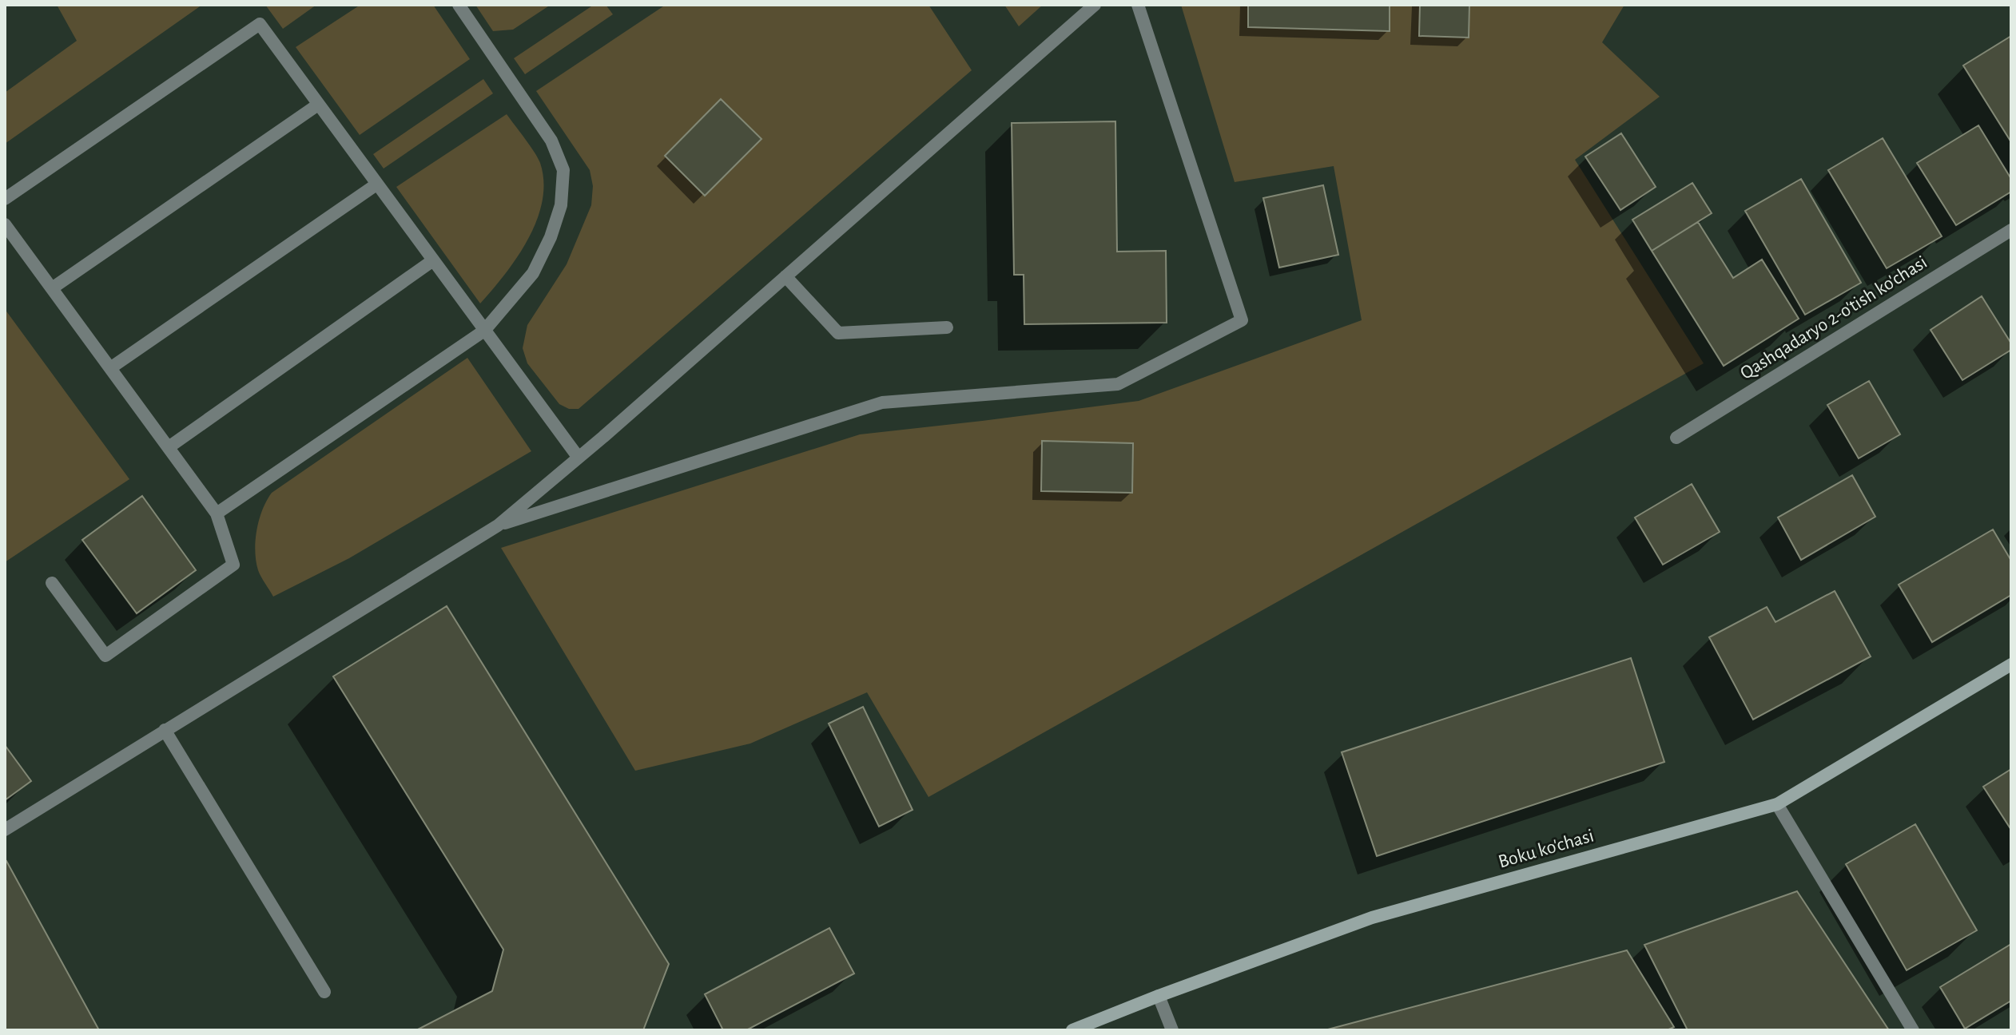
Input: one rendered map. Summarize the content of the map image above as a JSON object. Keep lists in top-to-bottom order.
{
  "streets": {
    "street": ["Boku ko'chasi"],
    "lane": ["Qashqadaryo 2-o'tish ko'chasi"]
  }
}
